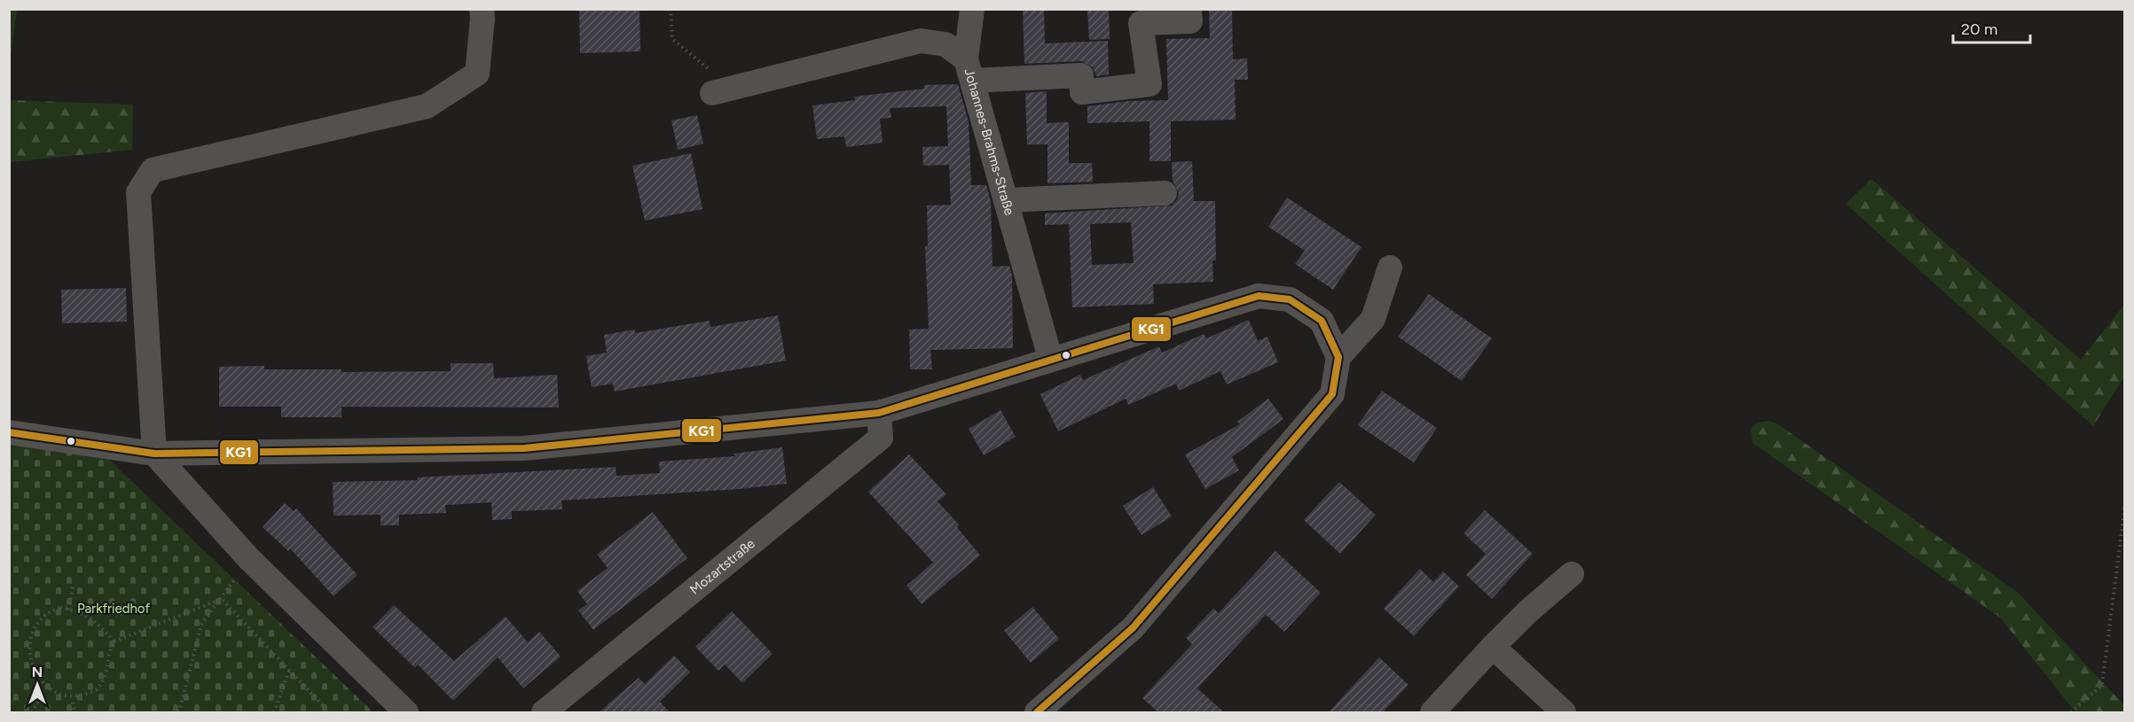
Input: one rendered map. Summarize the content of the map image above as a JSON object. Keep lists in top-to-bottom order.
{
  "streets": {
    "street": ["Johannes-Brahms-Straße", "Mozartstraße"]
  },
  "parks": ["Parkfriedhof"],
  "lines": ["transit line KG1"],
  "scale_bar": "20 m",
  "north": "top"
}
